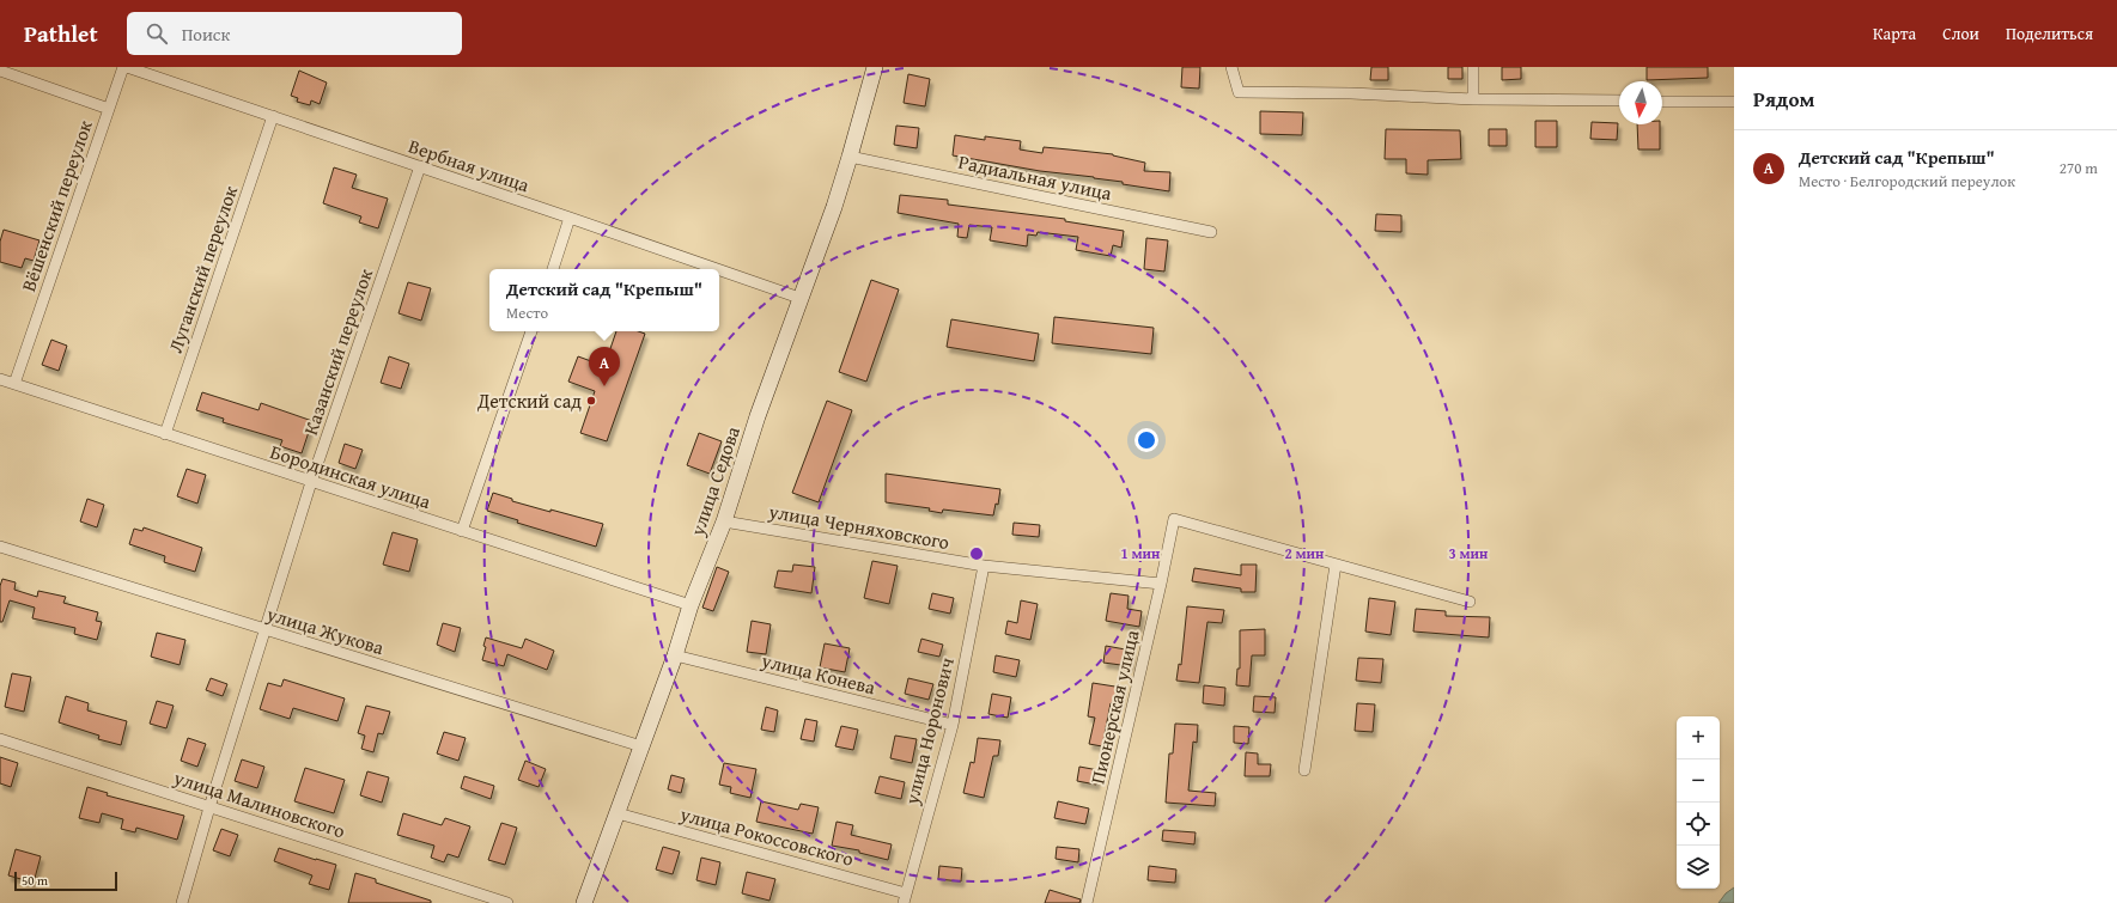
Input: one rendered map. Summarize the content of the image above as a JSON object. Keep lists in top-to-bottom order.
{
  "streets": {
    "street": [
      "Вербная улица",
      "Радиальная улица",
      "Вёшенский переулок",
      "Луганский переулок",
      "Казанский переулок",
      "Бородинская улица",
      "улица Седова",
      "улица Черняховского",
      "улица Жукова",
      "улица Конева",
      "Пионерская улица",
      "улица Норонович",
      "улица Малиновского",
      "улица Рокоссовского"
    ]
  },
  "crossings": [
    ["Вербная улица", "Вёшенский переулок"],
    ["Вербная улица", "Луганский переулок"],
    ["Вербная улица", "Казанский переулок"],
    ["Вербная улица", "улица Седова"],
    ["Радиальная улица", "улица Седова"],
    ["Вёшенский переулок", "Бородинская улица"],
    ["Луганский переулок", "Бородинская улица"],
    ["Казанский переулок", "Бородинская улица"],
    ["Казанский переулок", "улица Жукова"],
    ["Казанский переулок", "улица Малиновского"],
    ["Бородинская улица", "улица Седова"],
    ["улица Седова", "улица Черняховского"],
    ["улица Седова", "улица Жукова"],
    ["улица Седова", "улица Конева"],
    ["улица Седова", "улица Рокоссовского"],
    ["улица Черняховского", "Пионерская улица"],
    ["улица Черняховского", "улица Норонович"],
    ["улица Конева", "улица Норонович"],
    ["улица Норонович", "улица Рокоссовского"]
  ],
  "places": ["Детский сад"],
  "scale_bar": "50 m",
  "north": "bottom",
  "page": {
    "header": "Pathlet",
    "search": "Поиск",
    "nav": ["Карта", "Слои", "Поделиться"],
    "heading": "Рядом",
    "list": [
      {
        "mark": "A",
        "name": "Детский сад \"Крепыш\"",
        "note": "Место · Белгородский переулок",
        "value": "270 m"
      }
    ],
    "popup": ["Детский сад \"Крепыш\"", "Место"],
    "pins": "A",
    "map_buttons": ["+", "−"],
    "scale": "50 m"
  },
  "rings": ["1 мин", "2 мин", "3 мин"]
}
